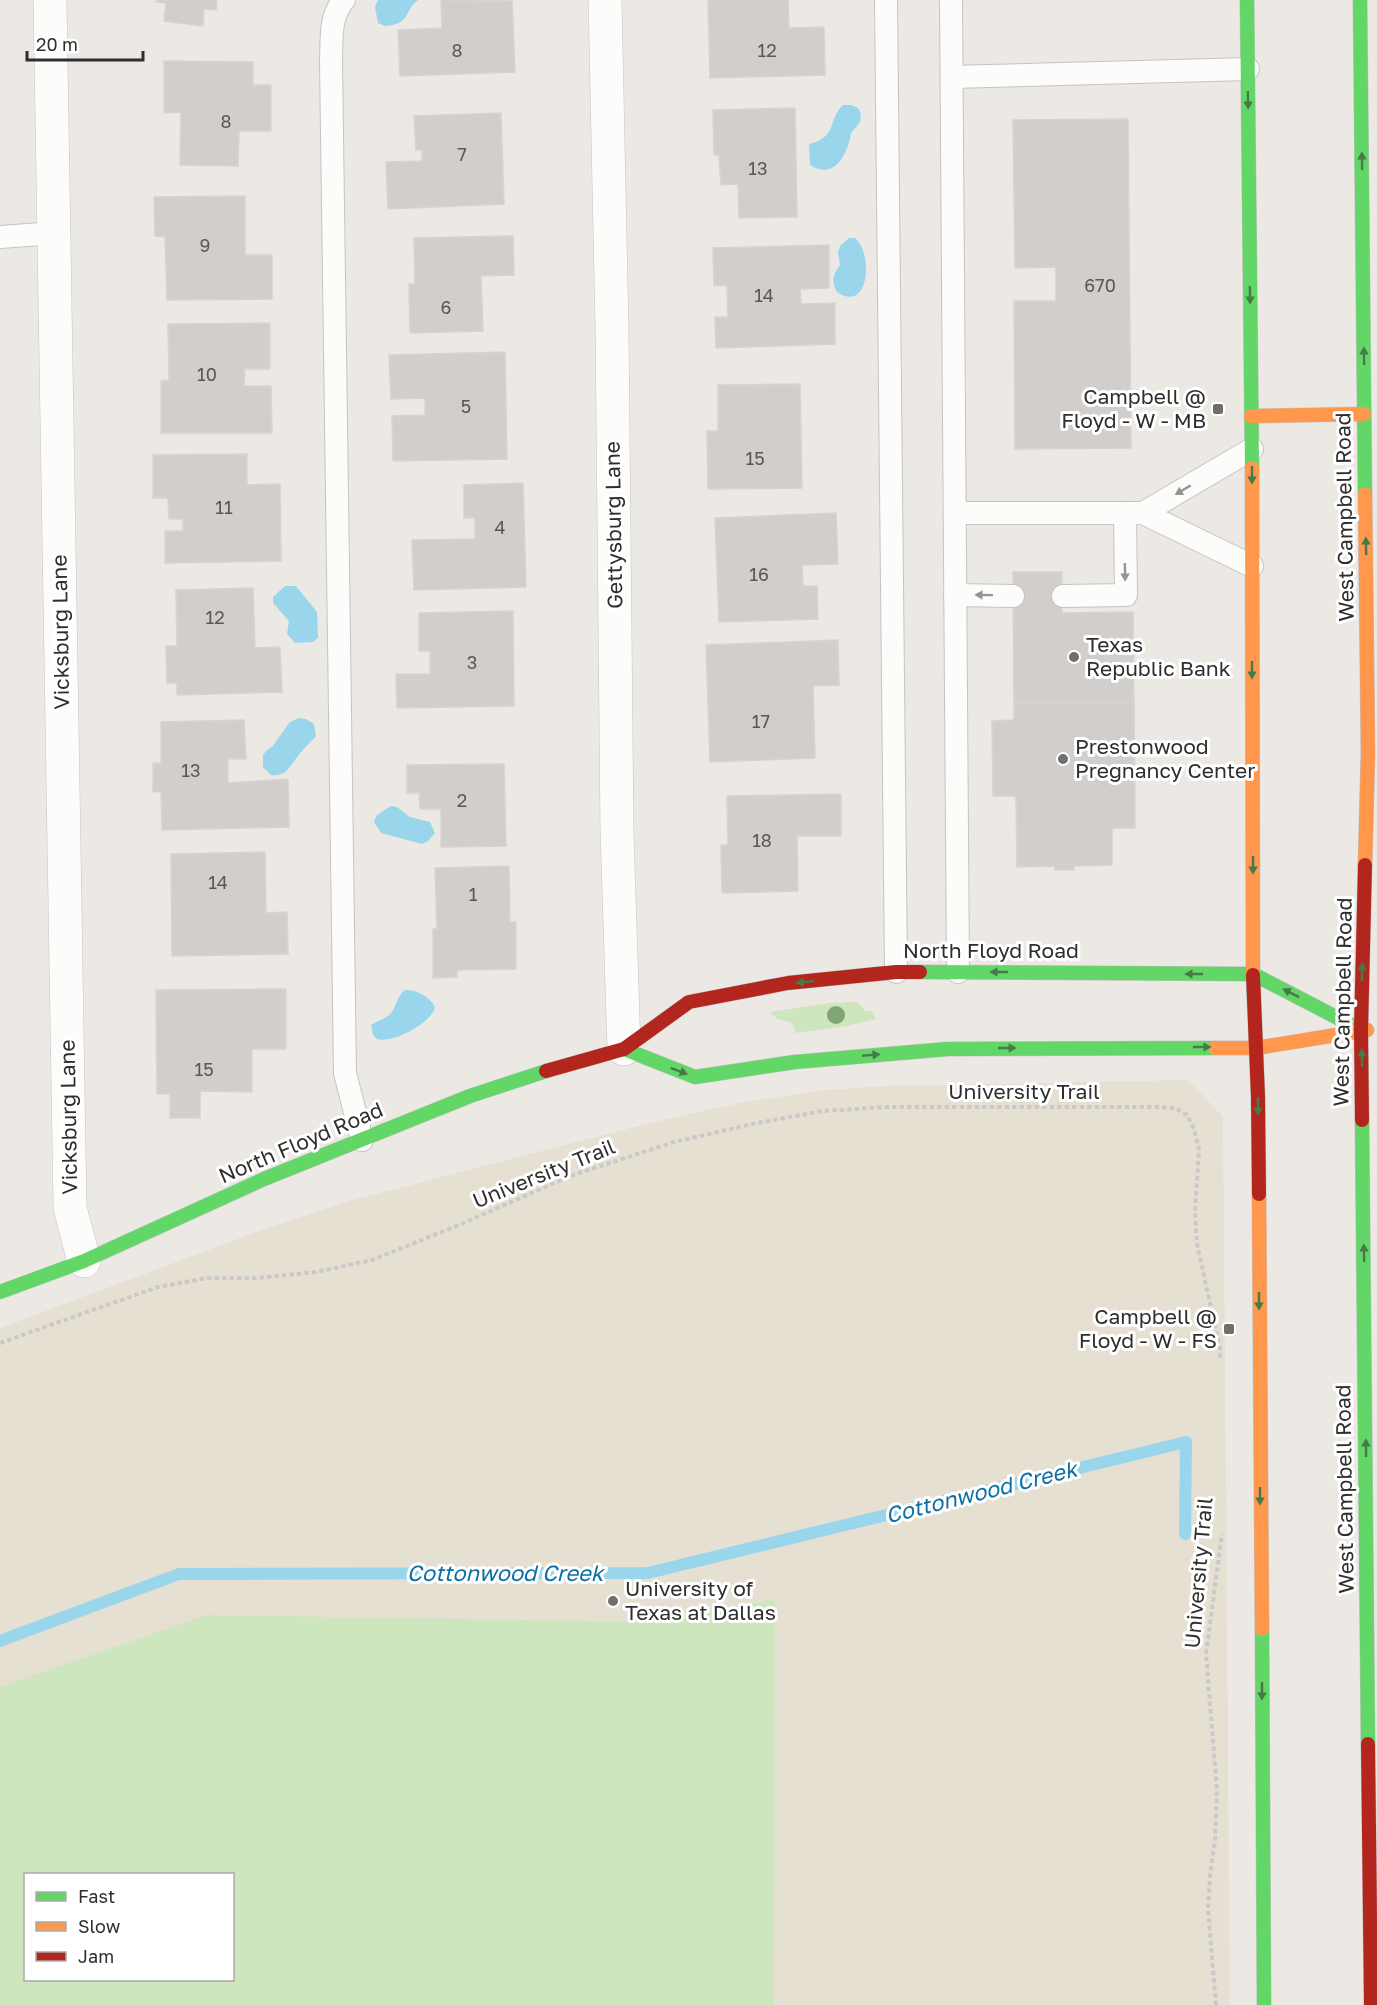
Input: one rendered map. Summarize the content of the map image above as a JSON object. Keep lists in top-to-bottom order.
{
  "streets": {
    "main road": ["West Campbell Road", "North Floyd Road"],
    "street": ["Gettysburg Lane", "Vicksburg Lane"],
    "path": ["University Trail"]
  },
  "crossings": [
    ["West Campbell Road", "North Floyd Road"],
    ["Gettysburg Lane", "North Floyd Road"],
    ["Vicksburg Lane", "North Floyd Road"]
  ],
  "water": ["Cottonwood Creek"],
  "places": {
    "transit": ["Campbell @ Floyd - W - MB", "Campbell @ Floyd - W - FS"],
    "other": ["Texas Republic Bank", "Prestonwood Pregnancy Center", "University of Texas at Dallas"]
  },
  "house_numbers": [
    "8",
    "12",
    "8",
    "7",
    "13",
    "9",
    "670",
    "14",
    "6",
    "10",
    "5",
    "15",
    "11",
    "4",
    "16",
    "12",
    "3",
    "17",
    "13",
    "2",
    "18",
    "14",
    "1",
    "15"
  ],
  "legend": ["Fast", "Slow", "Jam"],
  "scale_bar": "20 m"
}
